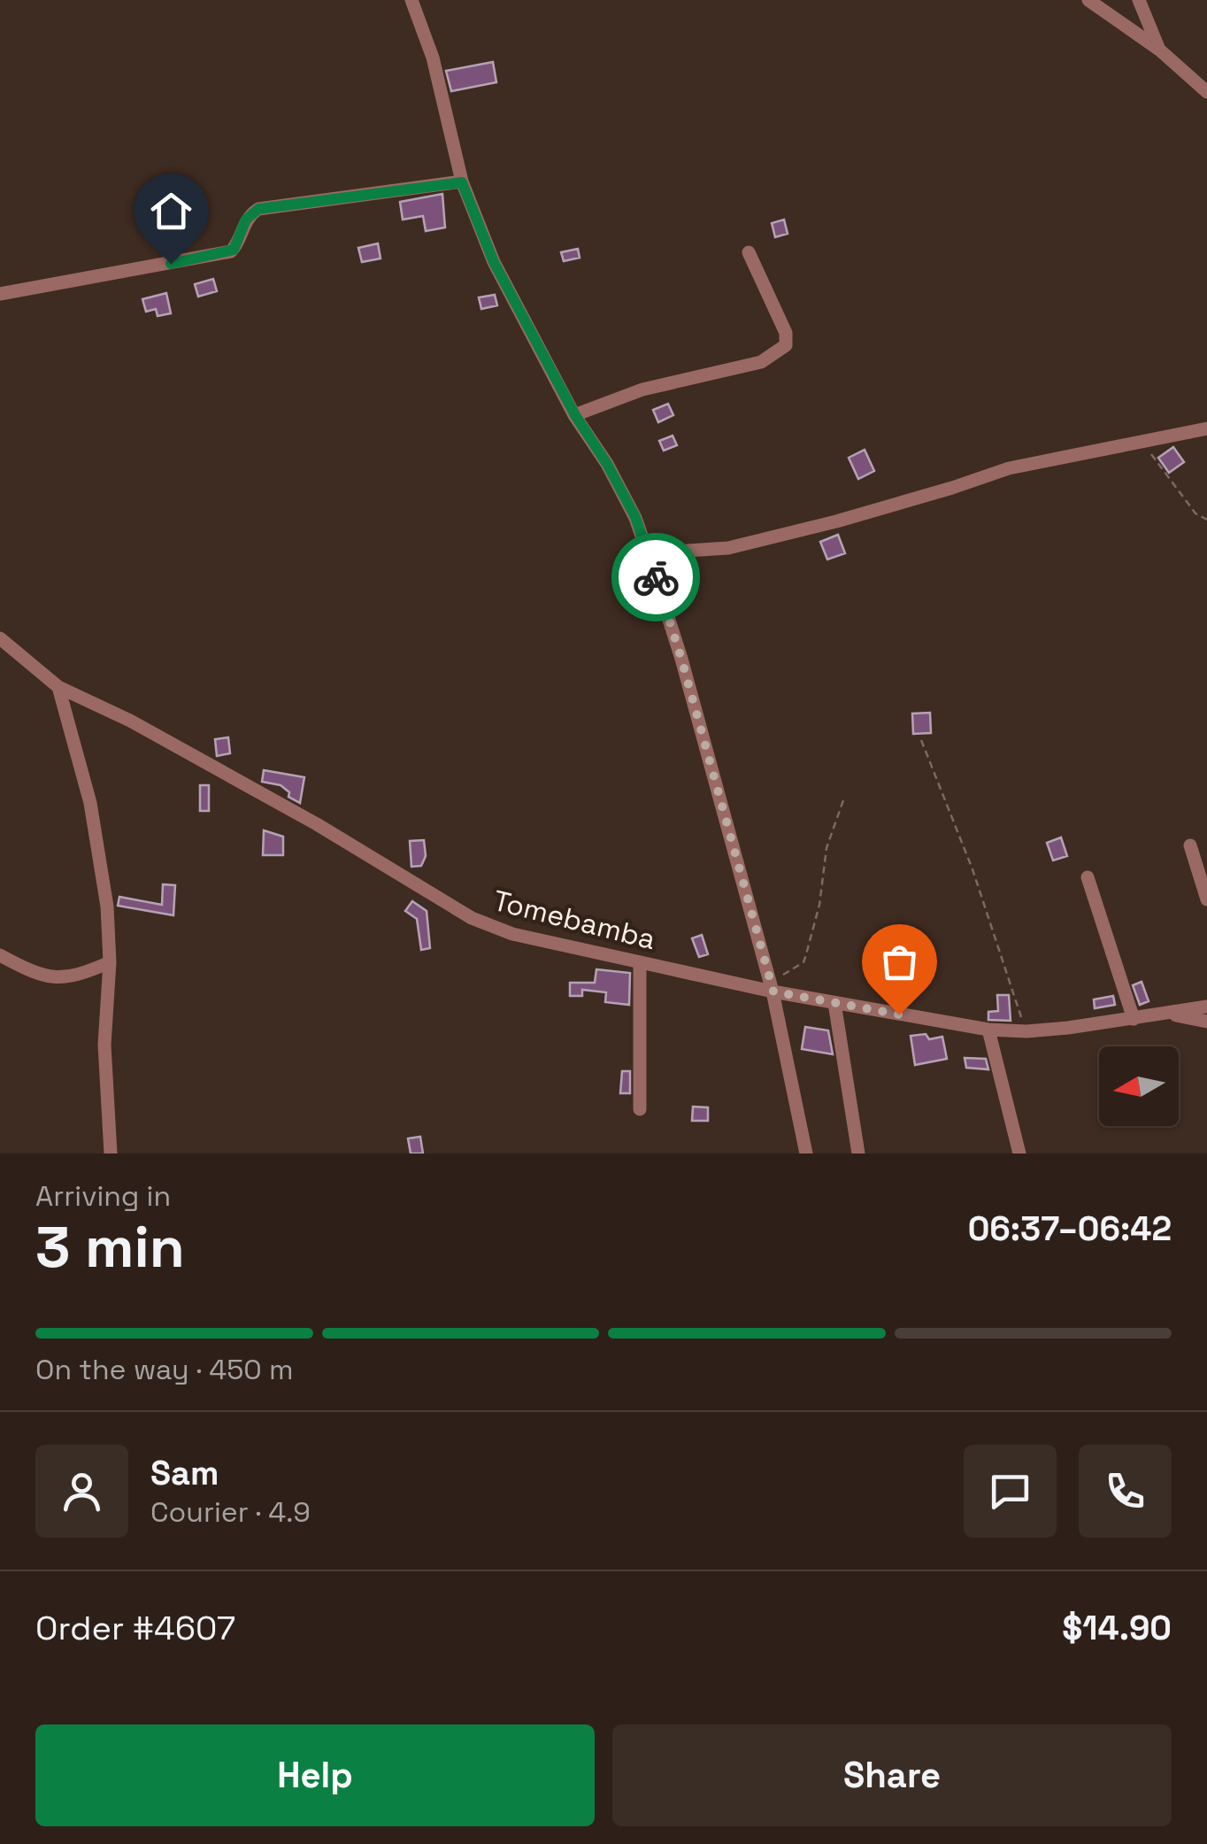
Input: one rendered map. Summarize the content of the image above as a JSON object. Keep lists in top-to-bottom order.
{
  "streets": {
    "street": ["Tomebamba"]
  },
  "north": "left",
  "page": {
    "heading": ["3 min", "Arriving in", "06:37–06:42"],
    "panel": [
      "Sam",
      "Courier · 4.9",
      "Order #4607",
      "$14.90"
    ],
    "bar": "On the way · 450 m",
    "buttons": ["Help", "Share"]
  }
}
